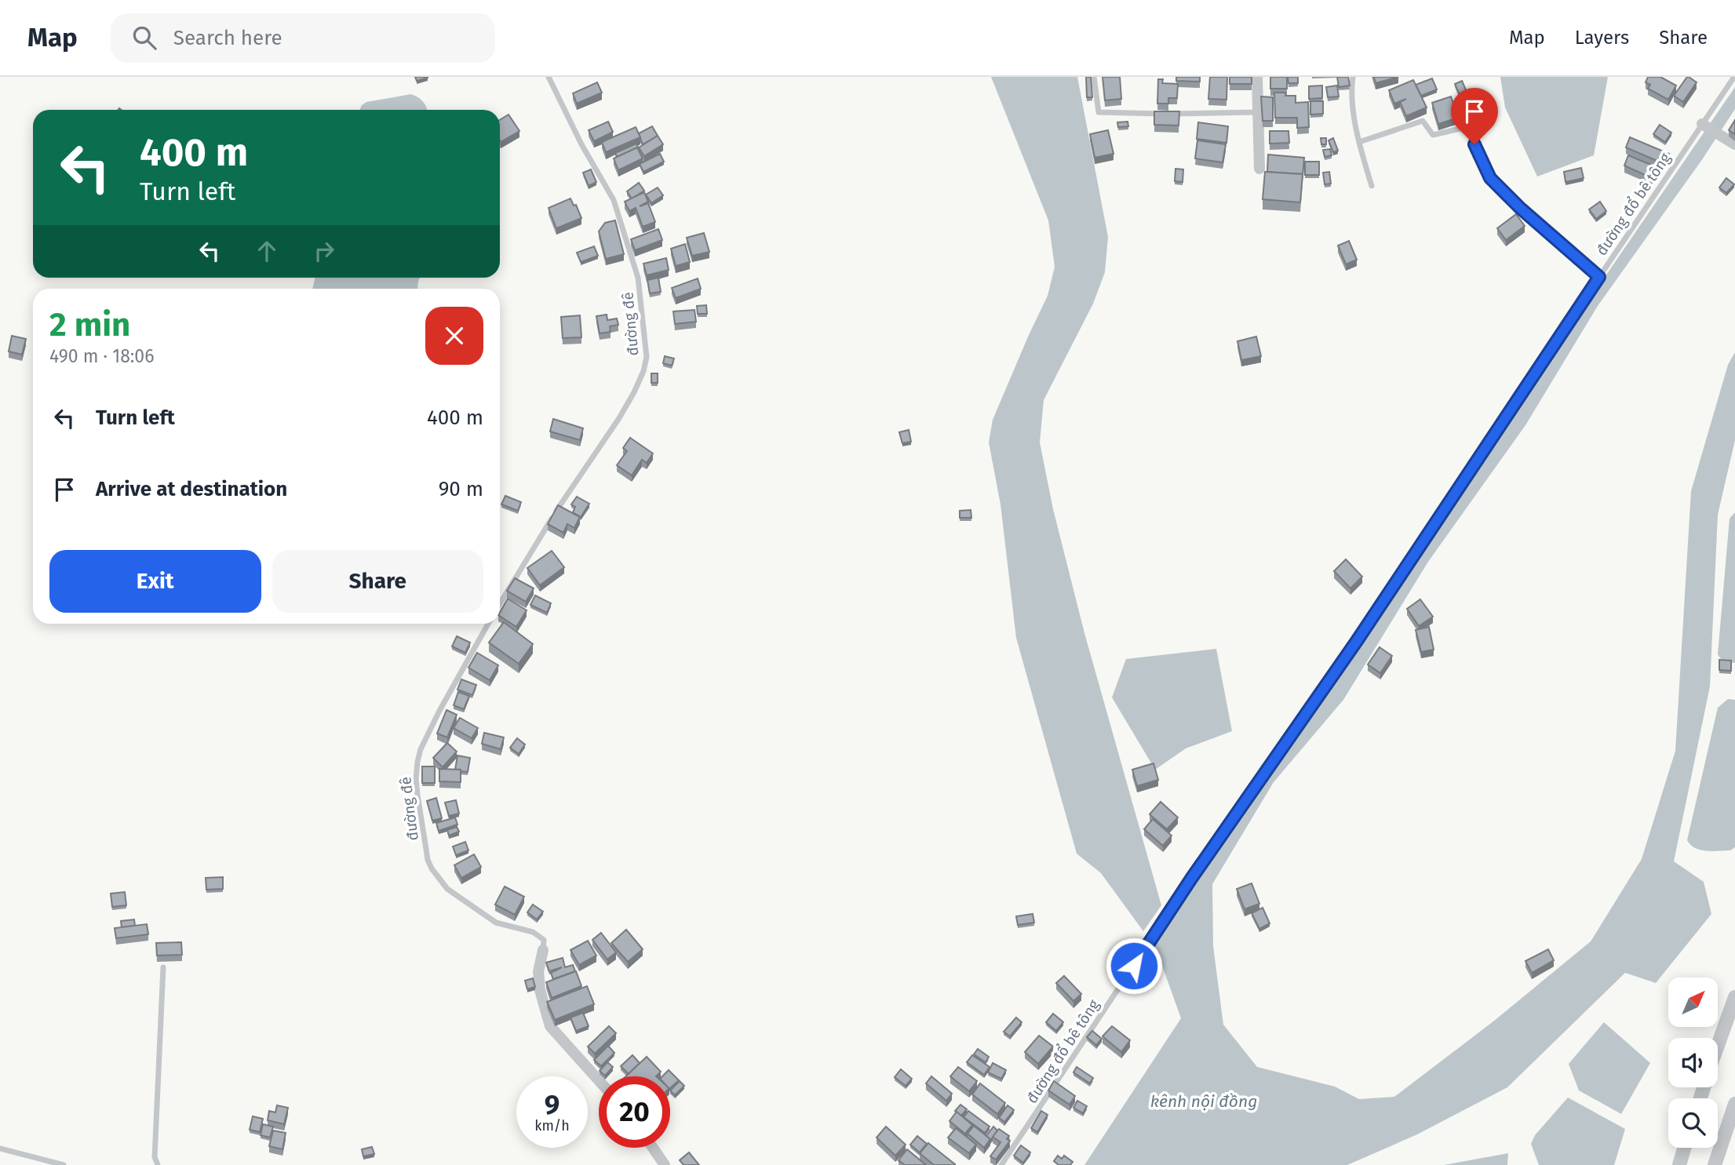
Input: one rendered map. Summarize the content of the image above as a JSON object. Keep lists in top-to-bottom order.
{
  "streets": {
    "lane": ["đường đổ bê tông", "đường đê"]
  },
  "water": ["kênh nội đồng"],
  "north": "top right",
  "page": {
    "header": "Map",
    "search": "Search here",
    "nav": ["Map", "Layers", "Share"],
    "turn": ["400 m", "Turn left"],
    "heading": ["2 min", "490 m · 18:06"],
    "list": [
      {
        "name": "Turn left",
        "value": "400 m"
      },
      {
        "name": "Arrive at destination",
        "value": "90 m"
      }
    ],
    "buttons": ["Exit", "Share"],
    "speed": "9 km/h",
    "limit": "20"
  }
}
